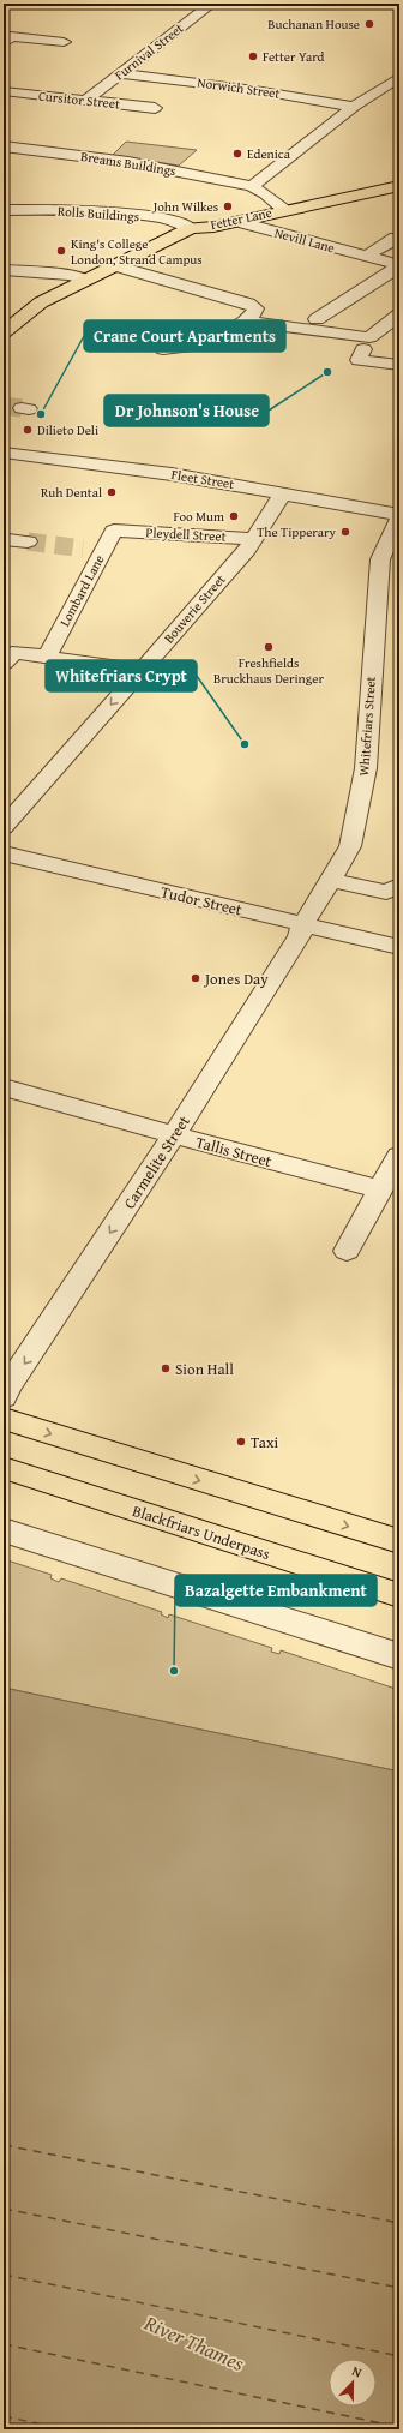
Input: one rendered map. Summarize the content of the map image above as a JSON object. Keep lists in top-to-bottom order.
{
  "streets": {
    "main road": ["Fetter Lane", "Blackfriars Underpass"],
    "street": [
      "Furnival Street",
      "Norwich Street",
      "Cursitor Street",
      "Breams Buildings",
      "Rolls Buildings",
      "Nevill Lane",
      "Fleet Street",
      "Pleydell Street",
      "Lombard Lane",
      "Bouverie Street",
      "Whitefriars Street",
      "Tudor Street",
      "Tallis Street",
      "Carmelite Street"
    ]
  },
  "crossings": [
    ["Furnival Street", "Norwich Street"],
    ["Furnival Street", "Cursitor Street"],
    ["Norwich Street", "Fetter Lane"],
    ["Breams Buildings", "Fetter Lane"],
    ["Rolls Buildings", "Fetter Lane"],
    ["Fleet Street", "Bouverie Street"],
    ["Fleet Street", "Whitefriars Street"],
    ["Pleydell Street", "Lombard Lane"],
    ["Pleydell Street", "Bouverie Street"],
    ["Whitefriars Street", "Tudor Street"],
    ["Whitefriars Street", "Carmelite Street"],
    ["Tudor Street", "Carmelite Street"],
    ["Tallis Street", "Carmelite Street"]
  ],
  "one_way": ["Bouverie Street", "Carmelite Street"],
  "water": ["River Thames"],
  "places": [
    "Buchanan House",
    "Fetter Yard",
    "Edenica",
    "John Wilkes",
    "King's College London, Strand Campus",
    "Dr Johnson's House",
    "Crane Court Apartments",
    "Dilieto Deli",
    "Ruh Dental",
    "Foo Mum",
    "The Tipperary",
    "Freshfields Bruckhaus Deringer",
    "Whitefriars Crypt",
    "Jones Day",
    "Sion Hall",
    "Taxi",
    "Bazalgette Embankment"
  ],
  "north": "top"
}
